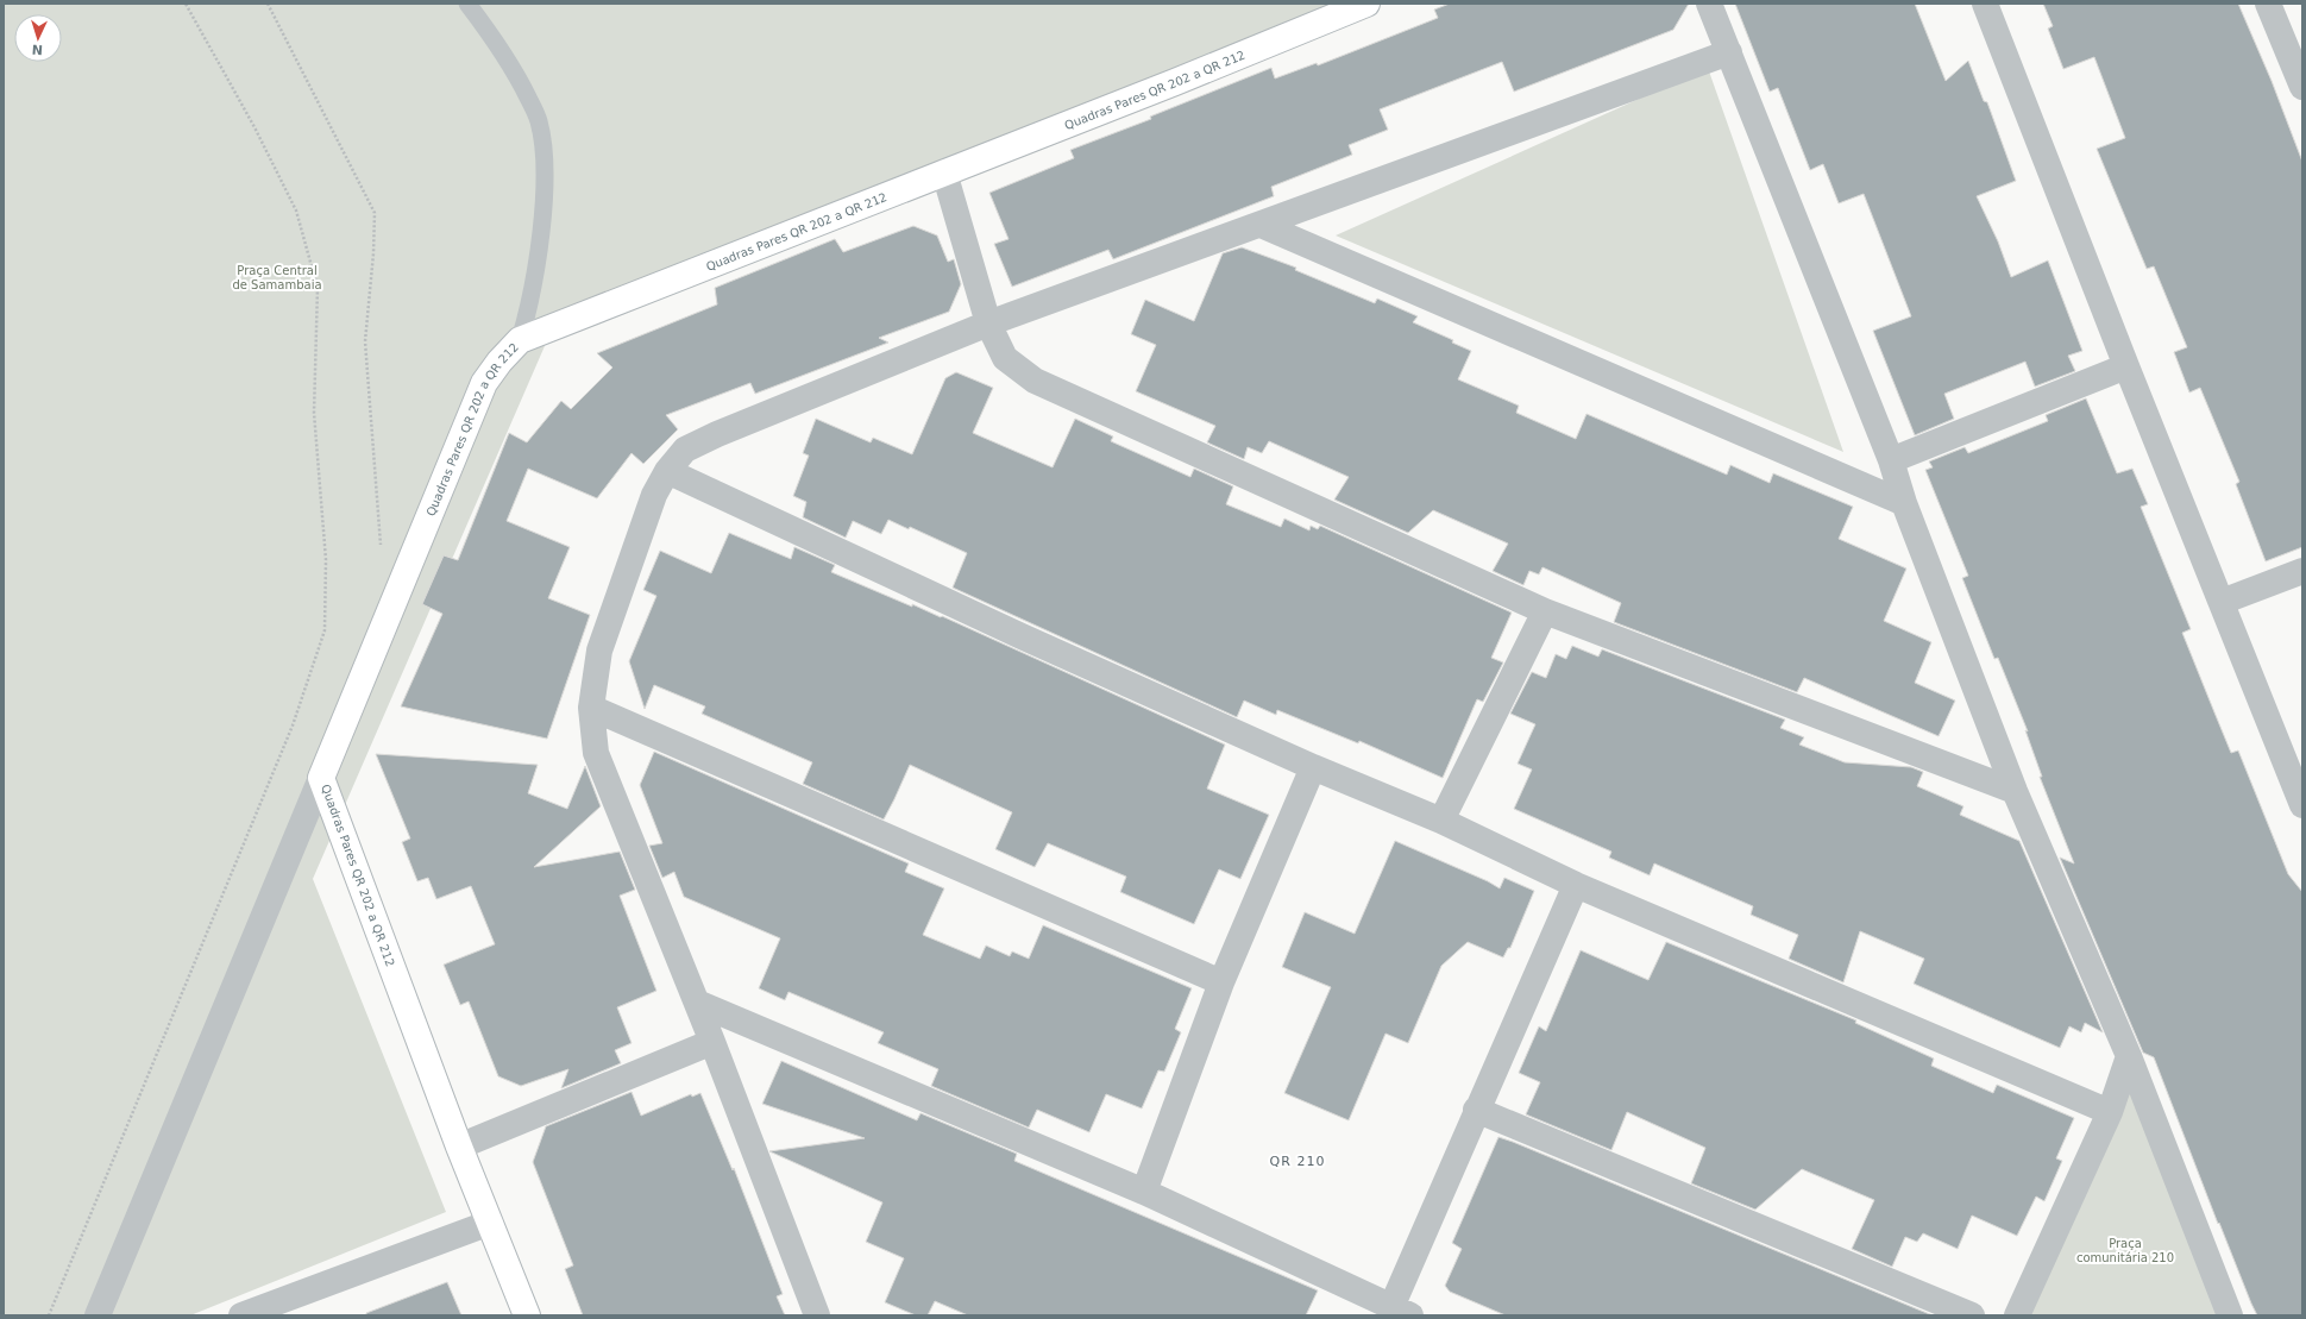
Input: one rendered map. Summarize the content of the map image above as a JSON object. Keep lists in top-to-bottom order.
{
  "streets": {
    "street": ["Quadras Pares QR 202 a QR 212"]
  },
  "districts": ["QR 210"],
  "parks": ["Praça Central de Samambaia", "Praça comunitária 210"],
  "north": "bottom"
}
